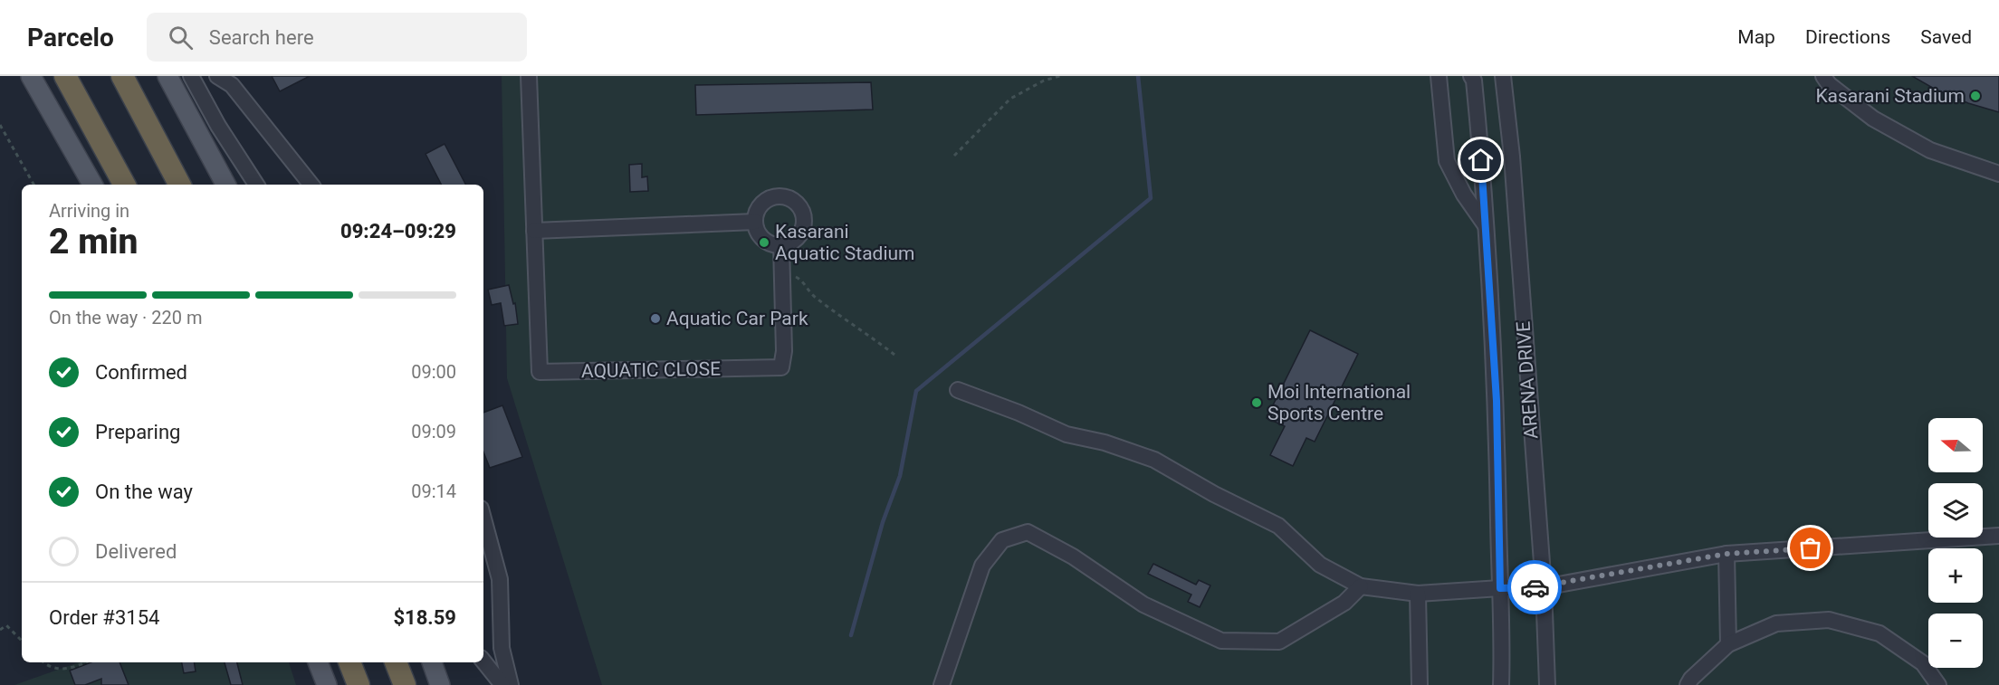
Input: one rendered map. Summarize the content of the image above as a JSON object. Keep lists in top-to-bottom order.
{
  "streets": {
    "street": ["AQUATIC CLOSE", "ARENA DRIVE"]
  },
  "places": [
    "Kasarani Stadium",
    "Kasarani Aquatic Stadium",
    "Aquatic Car Park",
    "Moi International Sports Centre"
  ],
  "north": "left",
  "page": {
    "header": "Parcelo",
    "search": "Search here",
    "nav": ["Map", "Directions", "Saved"],
    "heading": ["2 min", "Arriving in", "09:24–09:29"],
    "panel": ["Order #3154", "$18.59"],
    "bar": "On the way · 220 m",
    "list": [
      ["Confirmed", "09:00"],
      ["Preparing", "09:09"],
      ["On the way", "09:14"],
      "Delivered"
    ],
    "map_buttons": ["+", "−"]
  }
}
